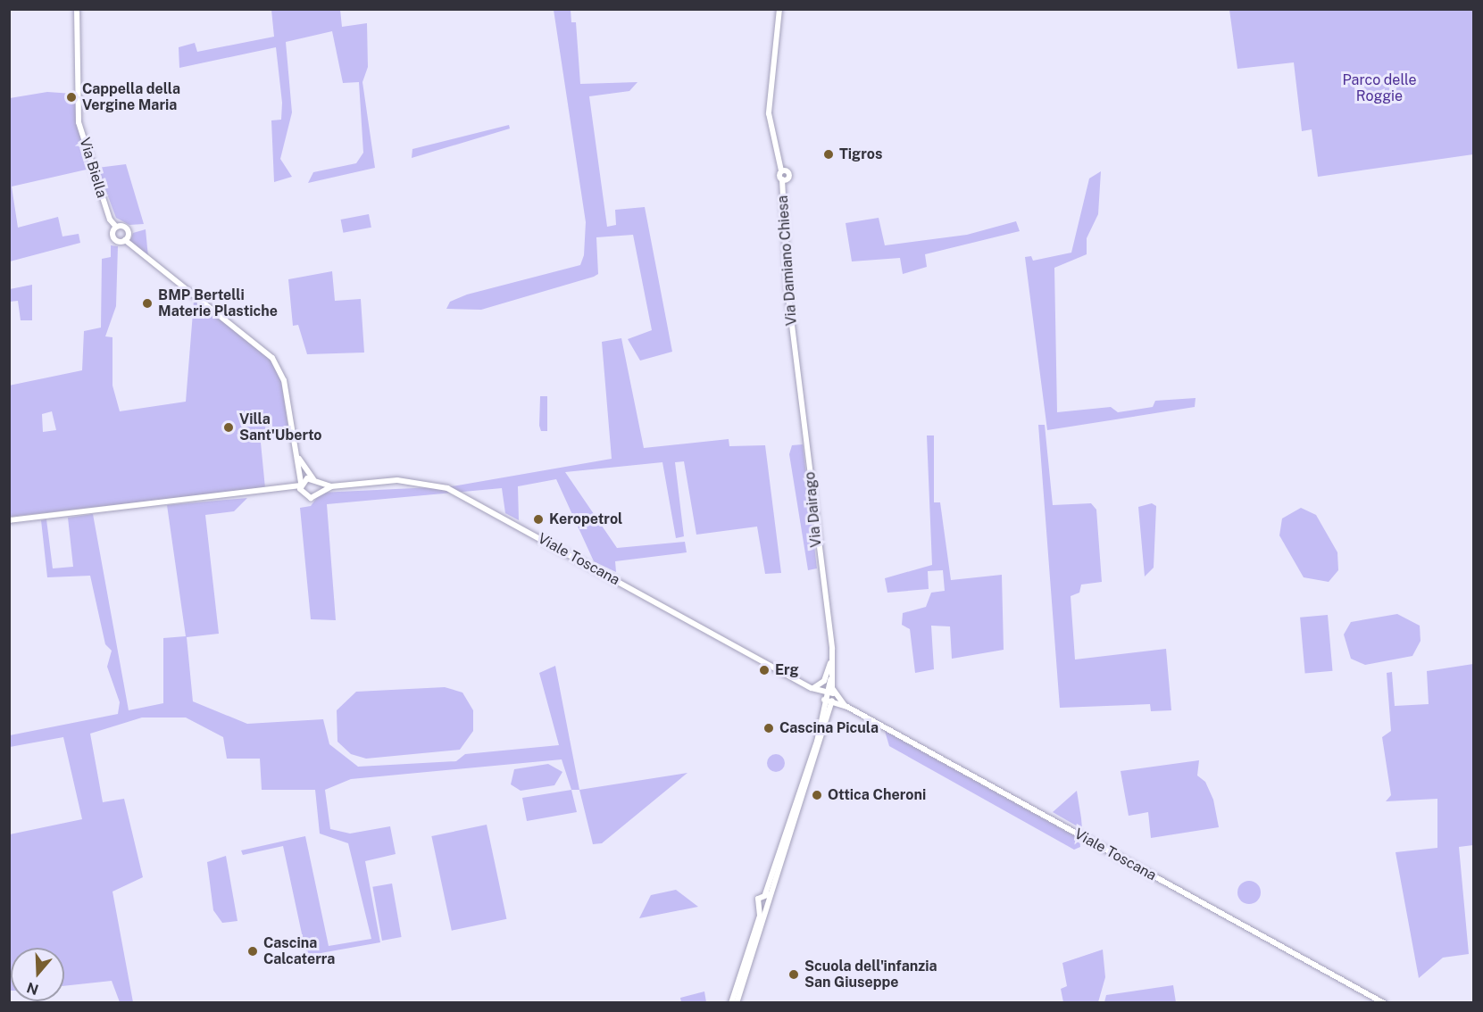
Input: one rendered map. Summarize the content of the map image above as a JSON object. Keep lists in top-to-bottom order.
{
  "streets": {
    "street": [
      "Via Biella",
      "Via Damiano Chiesa",
      "Via Dairago",
      "Viale Toscana"
    ]
  },
  "crossings": [
    ["Via Damiano Chiesa", "Via Dairago"]
  ],
  "parks": ["Parco delle Roggie"],
  "places": [
    "Cappella della Vergine Maria",
    "Tigros",
    "BMP Bertelli Materie Plastiche",
    "Villa Sant'Uberto",
    "Keropetrol",
    "Erg",
    "Cascina Picula",
    "Ottica Cheroni",
    "Cascina Calcaterra",
    "Scuola dell'infanzia San Giuseppe"
  ],
  "north": "bottom"
}
